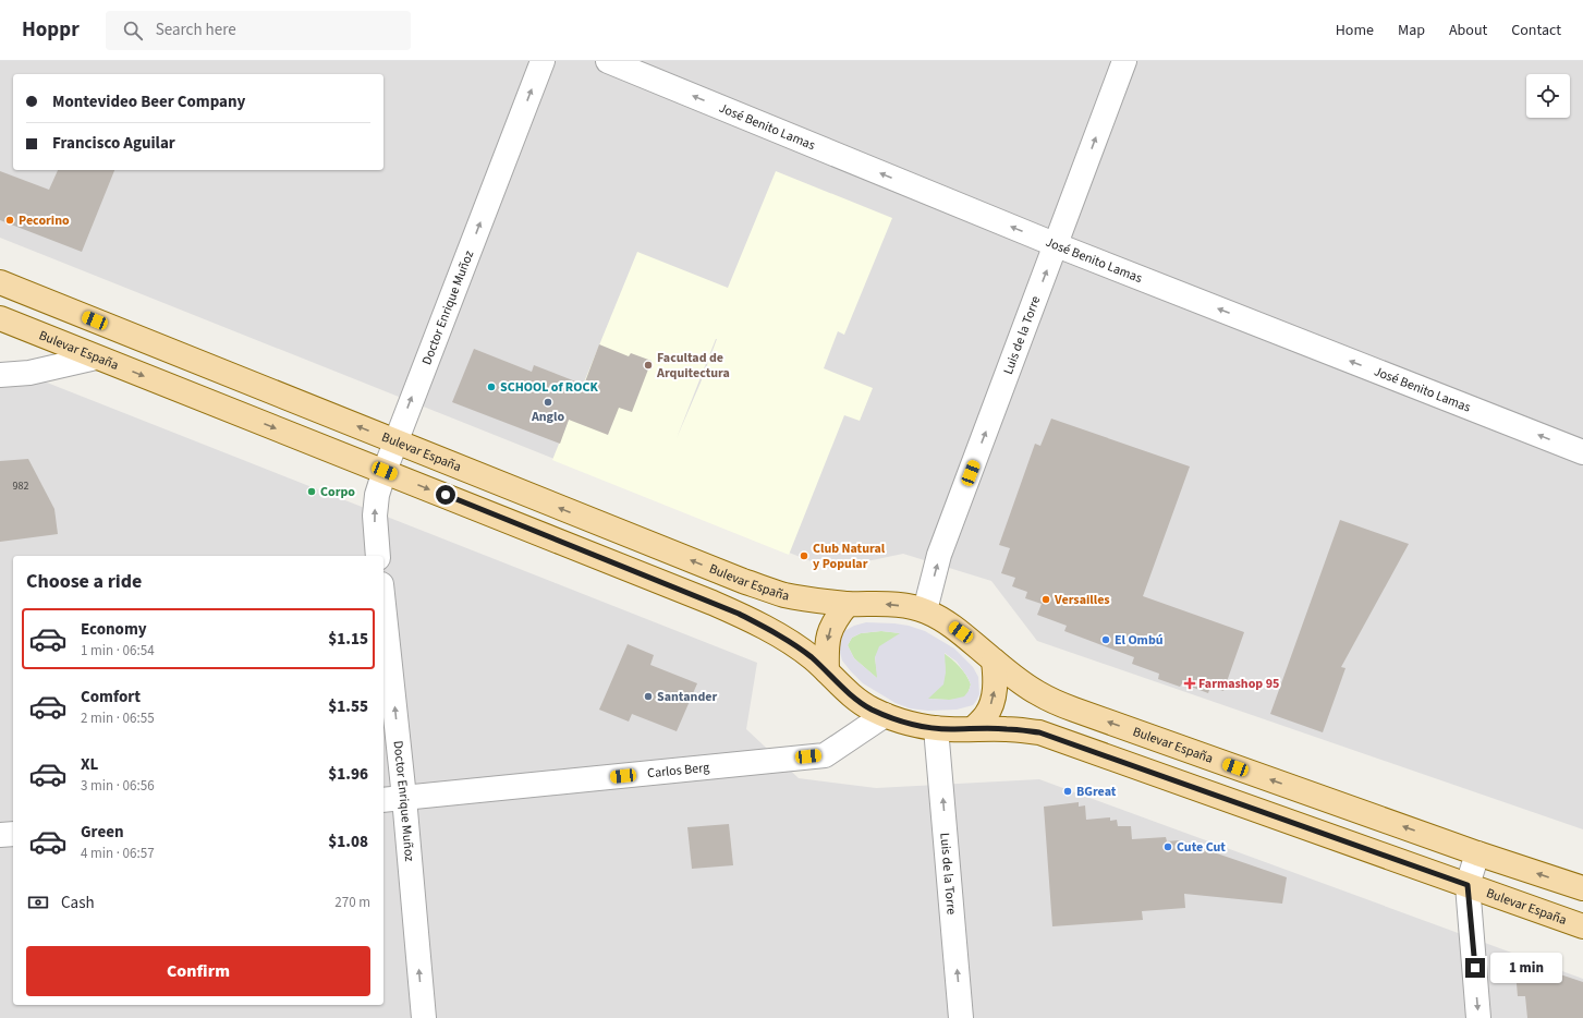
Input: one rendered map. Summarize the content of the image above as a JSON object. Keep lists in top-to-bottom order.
{
  "streets": {
    "main road": ["Bulevar España"],
    "street": [
      "José Benito Lamas",
      "Doctor Enrique Muñoz",
      "Luis de la Torre",
      "Carlos Berg"
    ]
  },
  "crossings": [
    ["José Benito Lamas", "Luis de la Torre"],
    ["Doctor Enrique Muñoz", "Bulevar España"],
    ["Doctor Enrique Muñoz", "Carlos Berg"],
    ["Luis de la Torre", "Bulevar España"],
    ["Luis de la Torre", "Carlos Berg"],
    ["Bulevar España", "Carlos Berg"]
  ],
  "one_way": ["José Benito Lamas", "Doctor Enrique Muñoz", "Luis de la Torre"],
  "places": {
    "other": [
      "Pecorino",
      "Facultad de Arquitectura",
      "SCHOOL of ROCK",
      "Anglo",
      "Corpo",
      "Club Natural y Popular",
      "Versailles",
      "El Ombú",
      "Santander",
      "BGreat",
      "Cute Cut"
    ],
    "health": ["Farmashop 95"]
  },
  "house_numbers": ["982"],
  "page": {
    "header": "Hoppr",
    "search": "Search here",
    "nav": [
      "Home",
      "Map",
      "About",
      "Contact"
    ],
    "banner": ["Montevideo Beer Company", "Francisco Aguilar"],
    "heading": "Choose a ride",
    "list": [
      {
        "name": "Economy",
        "note": "1 min · 06:54",
        "value": "$1.15"
      },
      {
        "name": "Comfort",
        "note": "2 min · 06:55",
        "value": "$1.55"
      },
      {
        "name": "XL",
        "note": "3 min · 06:56",
        "value": "$1.96"
      },
      {
        "name": "Green",
        "note": "4 min · 06:57",
        "value": "$1.08"
      }
    ],
    "pay": ["Cash", "270 m"],
    "buttons": "Confirm",
    "bubble": "1 min"
  }
}
